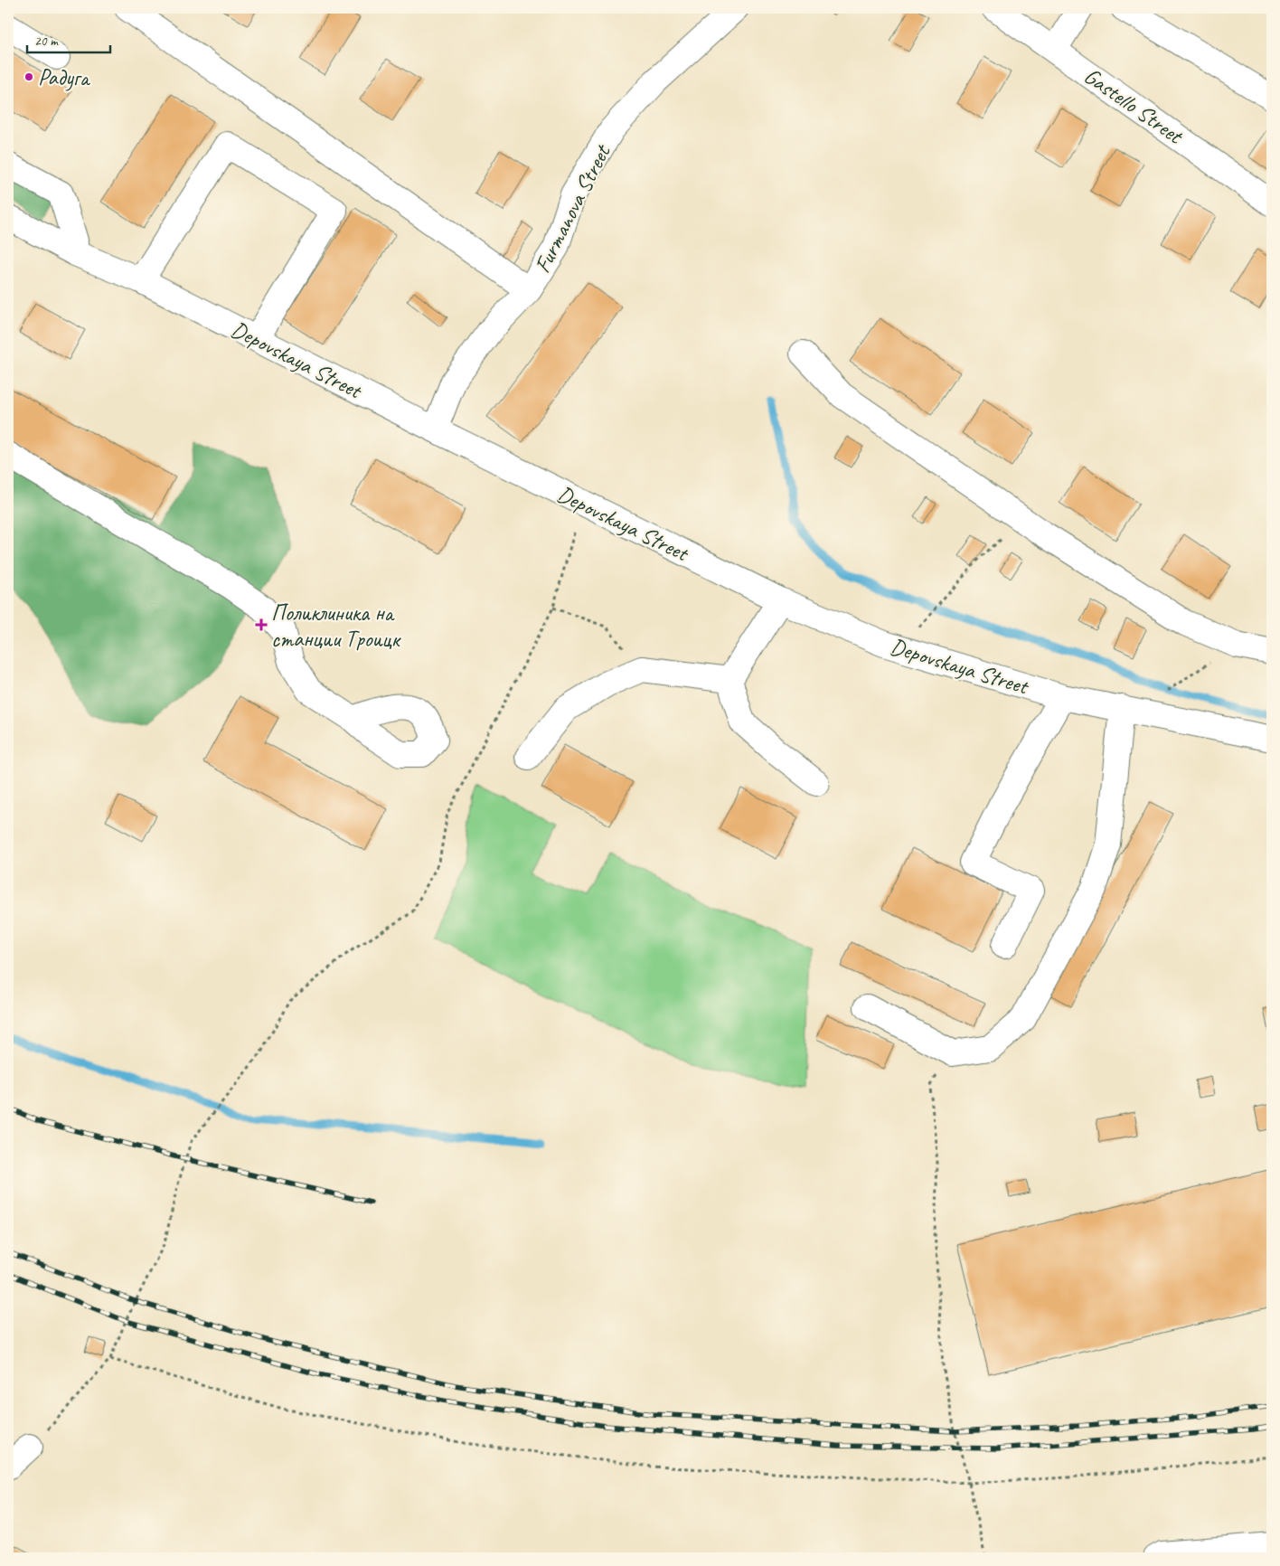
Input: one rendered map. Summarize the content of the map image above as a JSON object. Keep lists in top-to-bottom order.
{
  "streets": {
    "street": ["Gastello Street", "Furmanova Street", "Depovskaya Street"]
  },
  "crossings": [
    ["Furmanova Street", "Depovskaya Street"]
  ],
  "places": {
    "other": ["Радуга"],
    "health": ["Поликлиника на станции Троицк"]
  },
  "scale_bar": "20 m"
}
